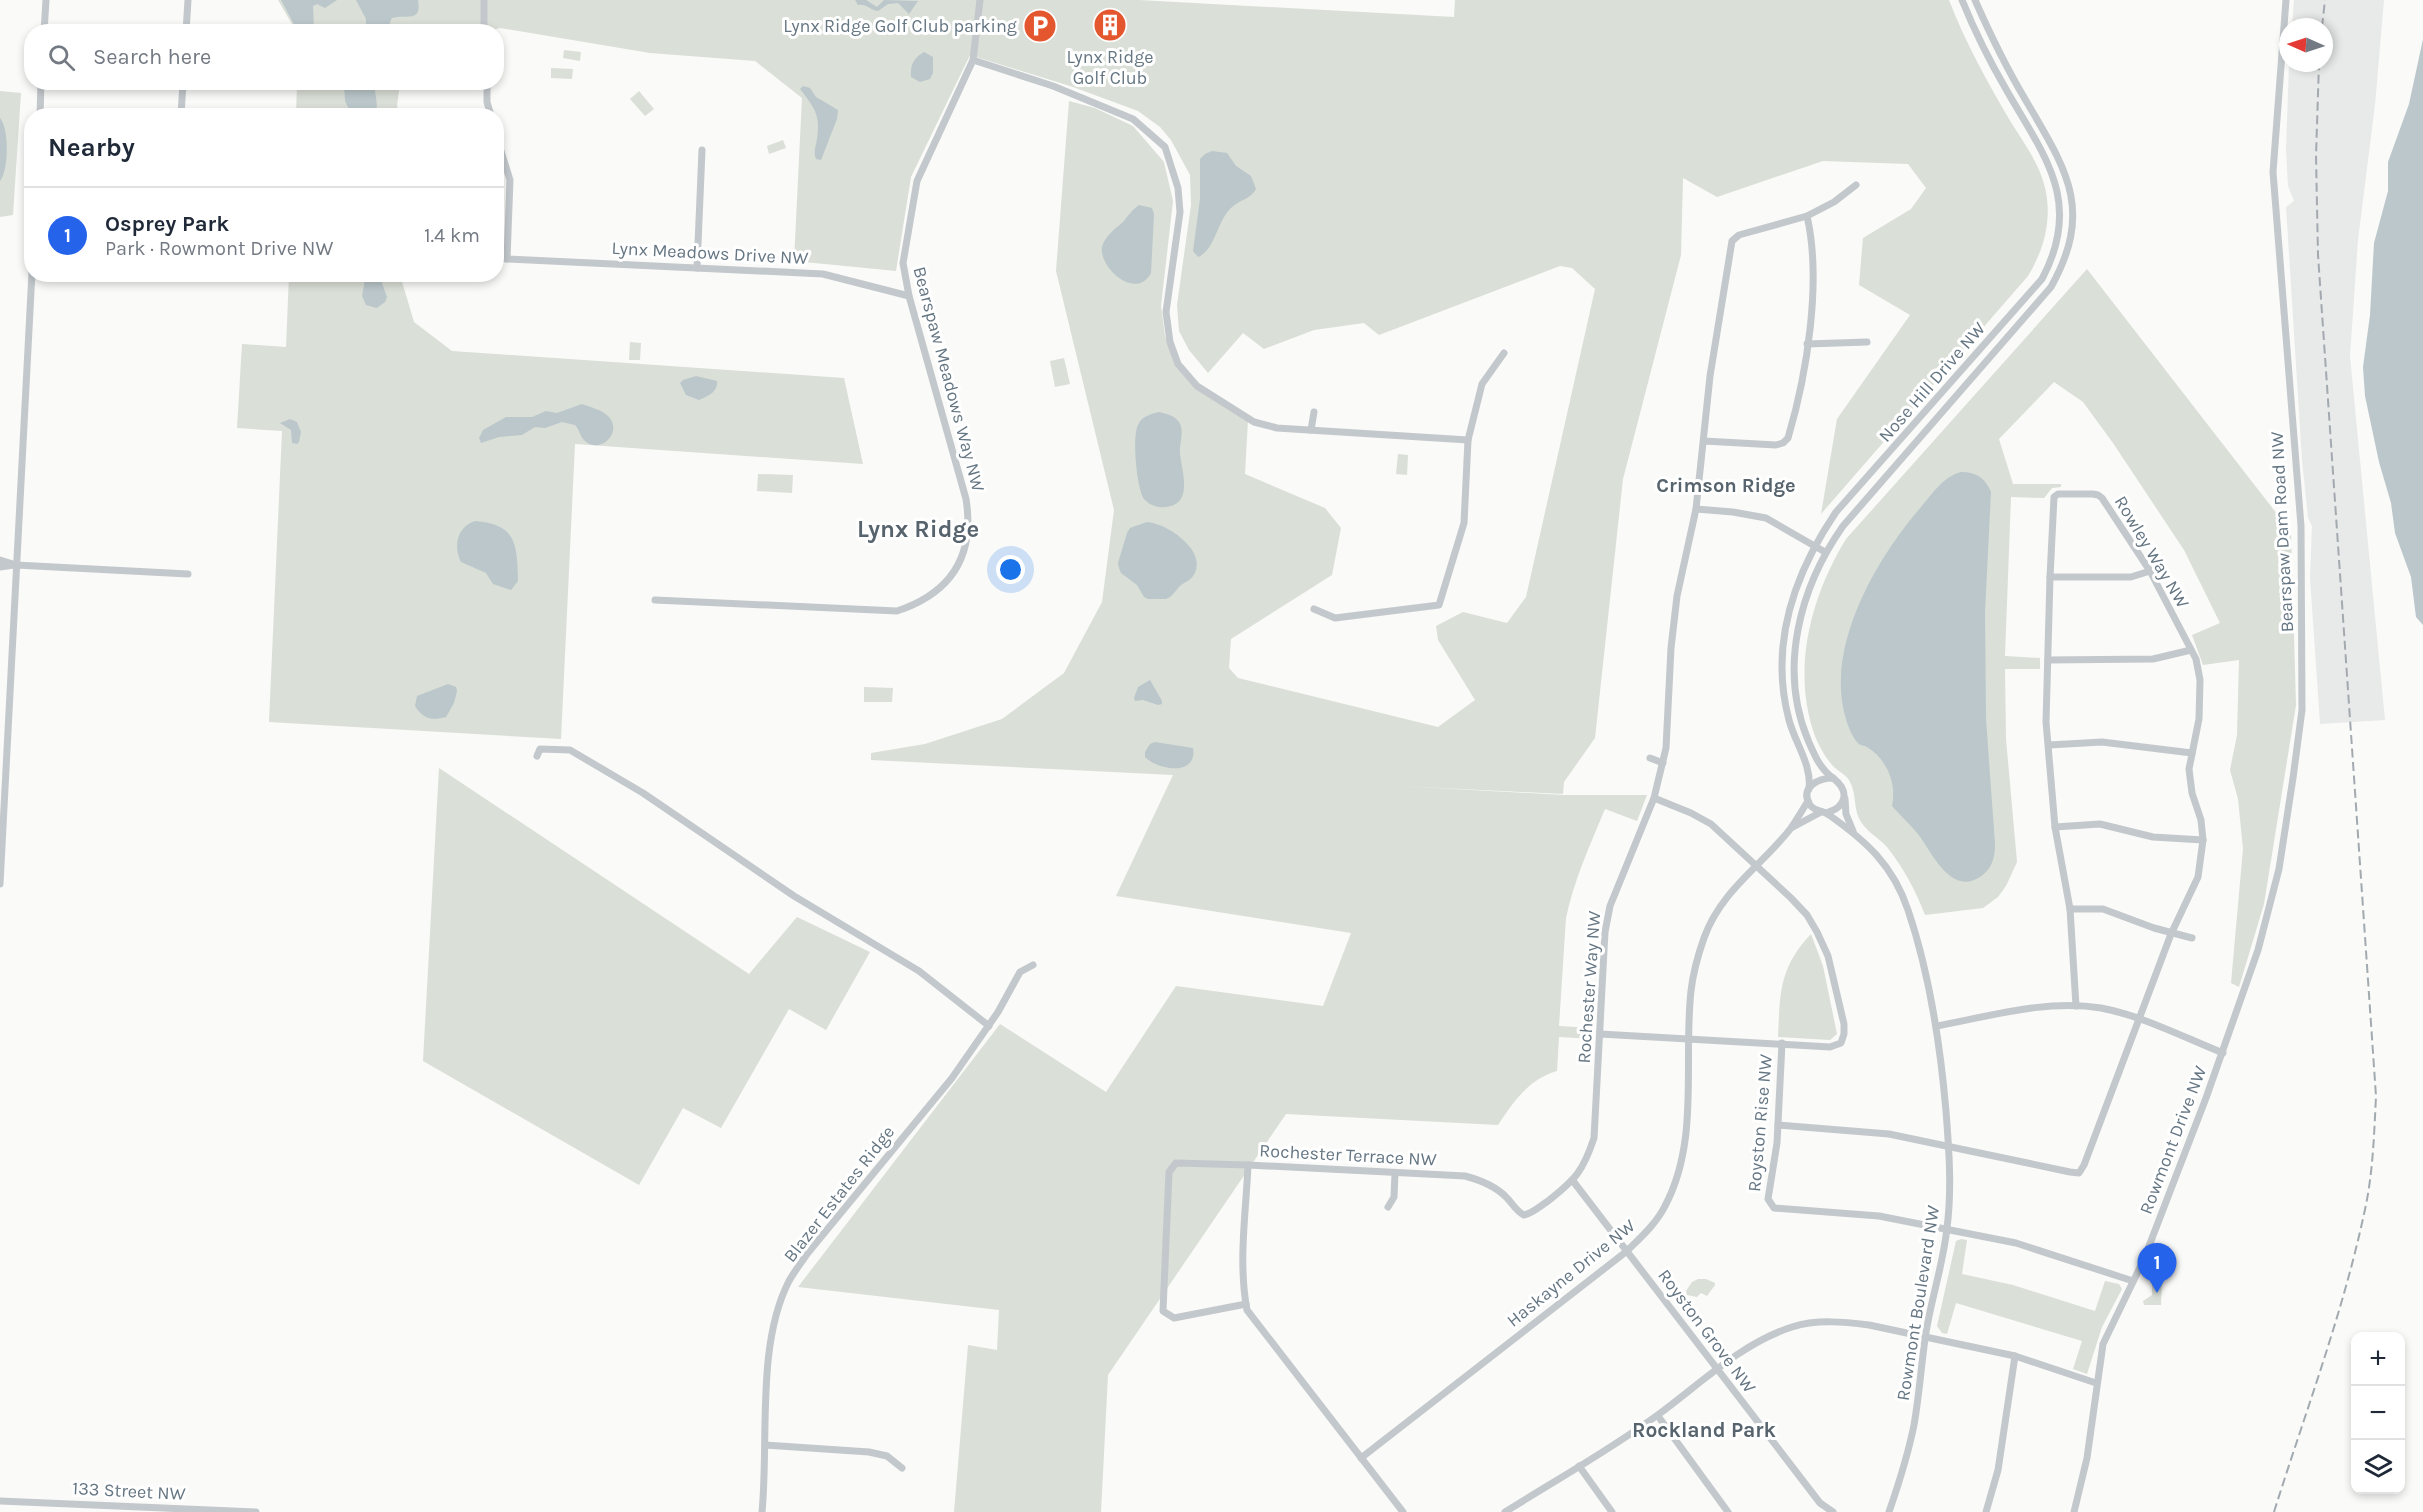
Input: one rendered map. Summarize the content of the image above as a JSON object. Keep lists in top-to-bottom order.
{
  "streets": {
    "street": [
      "Lynx Meadows Drive NW",
      "Bearspaw Meadows Way NW",
      "Nose Hill Drive NW",
      "Bearspaw Dam Road NW",
      "Rowley Way NW",
      "Rochester Way NW",
      "Royston Rise NW",
      "Rowmont Drive NW",
      "Rochester Terrace NW",
      "Blazer Estates Ridge",
      "Haskayne Drive NW",
      "Rowmont Boulevard NW",
      "Royston Grove NW",
      "133 Street NW"
    ]
  },
  "crossings": [
    ["Lynx Meadows Drive NW", "Bearspaw Meadows Way NW"],
    ["Nose Hill Drive NW", "Haskayne Drive NW"],
    ["Nose Hill Drive NW", "Rowmont Boulevard NW"],
    ["Bearspaw Dam Road NW", "Rowmont Drive NW"],
    ["Rowley Way NW", "Rowmont Boulevard NW"],
    ["Rochester Way NW", "Rochester Terrace NW"],
    ["Rochester Way NW", "Royston Grove NW"],
    ["Royston Rise NW", "Rowmont Boulevard NW"],
    ["Rochester Terrace NW", "Haskayne Drive NW"],
    ["Rochester Terrace NW", "Royston Grove NW"],
    ["Haskayne Drive NW", "Rowmont Boulevard NW"],
    ["Haskayne Drive NW", "Royston Grove NW"]
  ],
  "districts": ["Crimson Ridge", "Lynx Ridge", "Rockland Park"],
  "places": {
    "building": ["Lynx Ridge Golf Club"],
    "parking": ["Lynx Ridge Golf Club parking"]
  },
  "north": "left",
  "page": {
    "search": "Search here",
    "heading": "Nearby",
    "list": [
      {
        "mark": "1",
        "name": "Osprey Park",
        "note": "Park · Rowmont Drive NW",
        "value": "1.4 km"
      }
    ],
    "pins": "1",
    "map_buttons": ["+", "−"]
  }
}
